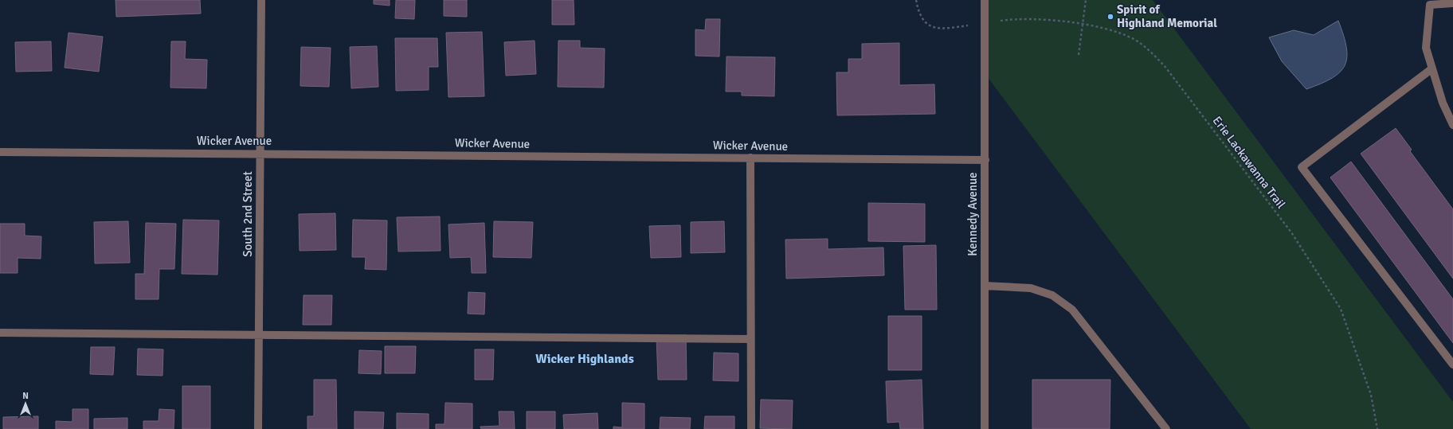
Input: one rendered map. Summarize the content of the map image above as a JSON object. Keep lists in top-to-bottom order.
{
  "streets": {
    "street": ["Wicker Avenue", "South 2nd Street", "Kennedy Avenue"],
    "path": ["Erie Lackawanna Trail"]
  },
  "crossings": [
    ["Wicker Avenue", "South 2nd Street"],
    ["Wicker Avenue", "Kennedy Avenue"]
  ],
  "districts": ["Wicker Highlands"],
  "places": ["Spirit of Highland Memorial"],
  "north": "top"
}
